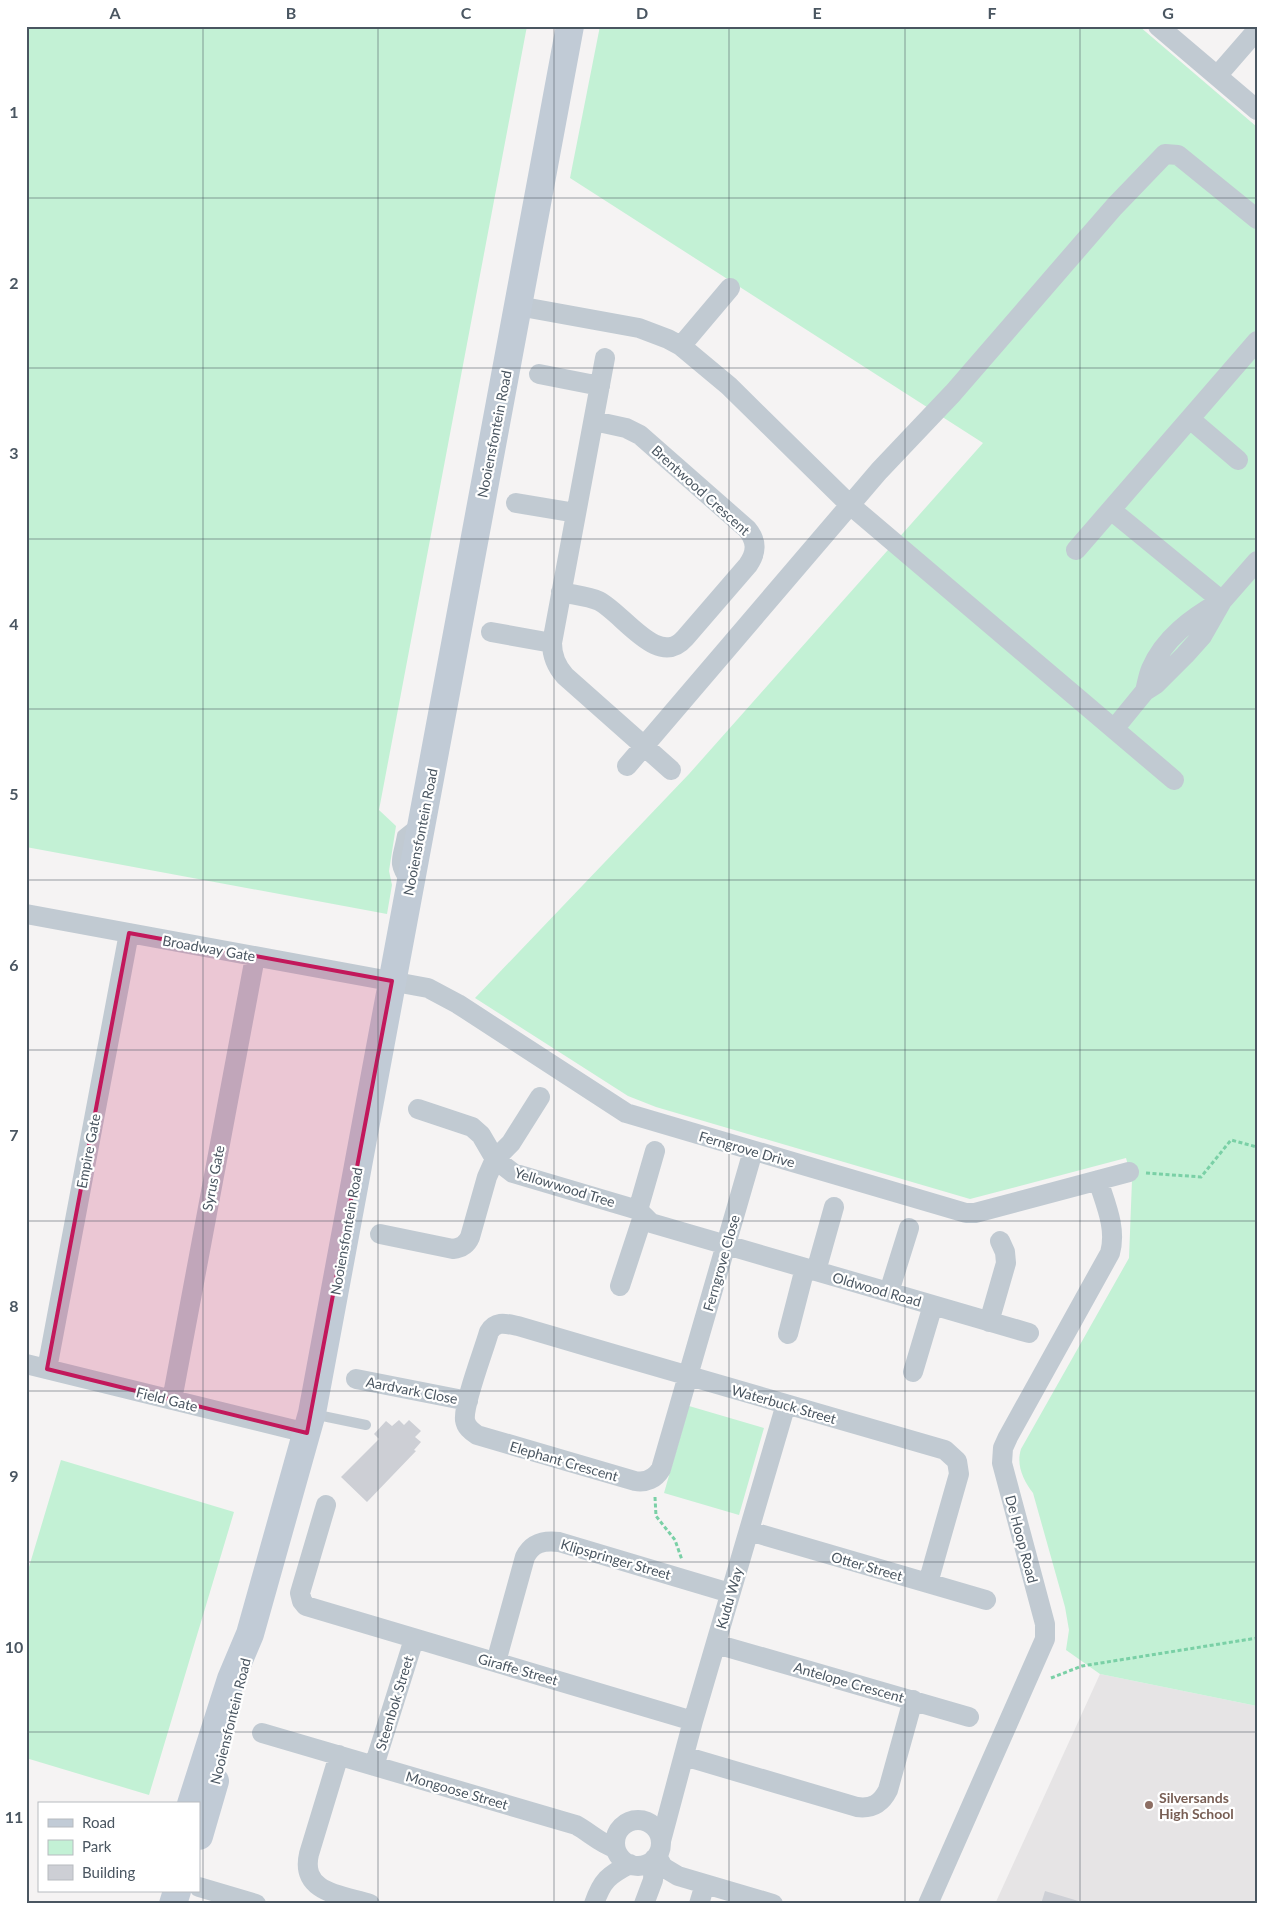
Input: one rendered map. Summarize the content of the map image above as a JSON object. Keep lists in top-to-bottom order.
{
  "streets": {
    "street": [
      "Nooiensfontein Road",
      "Brentwood Crescent",
      "Broadway Gate",
      "Ferngrove Drive",
      "Empire Gate",
      "Syrus Gate",
      "Yellowwood Tree",
      "Ferngrove Close",
      "Oldwood Road",
      "Aardvark Close",
      "Field Gate",
      "Waterbuck Street",
      "Elephant Crescent",
      "De Hoop Road",
      "Klipspringer Street",
      "Otter Street",
      "Kudu Way",
      "Giraffe Street",
      "Antelope Crescent",
      "Steenbok Street",
      "Mongoose Street"
    ]
  },
  "crossings": [
    ["Nooiensfontein Road", "Broadway Gate"],
    ["Nooiensfontein Road", "Ferngrove Drive"],
    ["Nooiensfontein Road", "Field Gate"],
    ["Broadway Gate", "Ferngrove Drive"],
    ["Broadway Gate", "Empire Gate"],
    ["Broadway Gate", "Syrus Gate"],
    ["Ferngrove Drive", "Ferngrove Close"],
    ["Ferngrove Drive", "De Hoop Road"],
    ["Empire Gate", "Field Gate"],
    ["Syrus Gate", "Field Gate"],
    ["Yellowwood Tree", "Ferngrove Close"],
    ["Yellowwood Tree", "Oldwood Road"],
    ["Ferngrove Close", "Oldwood Road"],
    ["Ferngrove Close", "Waterbuck Street"],
    ["Aardvark Close", "Elephant Crescent"],
    ["Waterbuck Street", "Elephant Crescent"],
    ["Waterbuck Street", "Otter Street"],
    ["Waterbuck Street", "Kudu Way"],
    ["Klipspringer Street", "Kudu Way"],
    ["Klipspringer Street", "Giraffe Street"],
    ["Otter Street", "Kudu Way"],
    ["Kudu Way", "Giraffe Street"],
    ["Kudu Way", "Antelope Crescent"],
    ["Kudu Way", "Mongoose Street"],
    ["Giraffe Street", "Steenbok Street"],
    ["Steenbok Street", "Mongoose Street"]
  ],
  "places": ["Silversands High School"],
  "legend": ["Road", "Park", "Building"],
  "grid": {
    "columns": [
      "A",
      "B",
      "C",
      "D",
      "E",
      "F",
      "G"
    ],
    "rows": [
      "1",
      "2",
      "3",
      "4",
      "5",
      "6",
      "7",
      "8",
      "9",
      "10",
      "11"
    ]
  }
}
